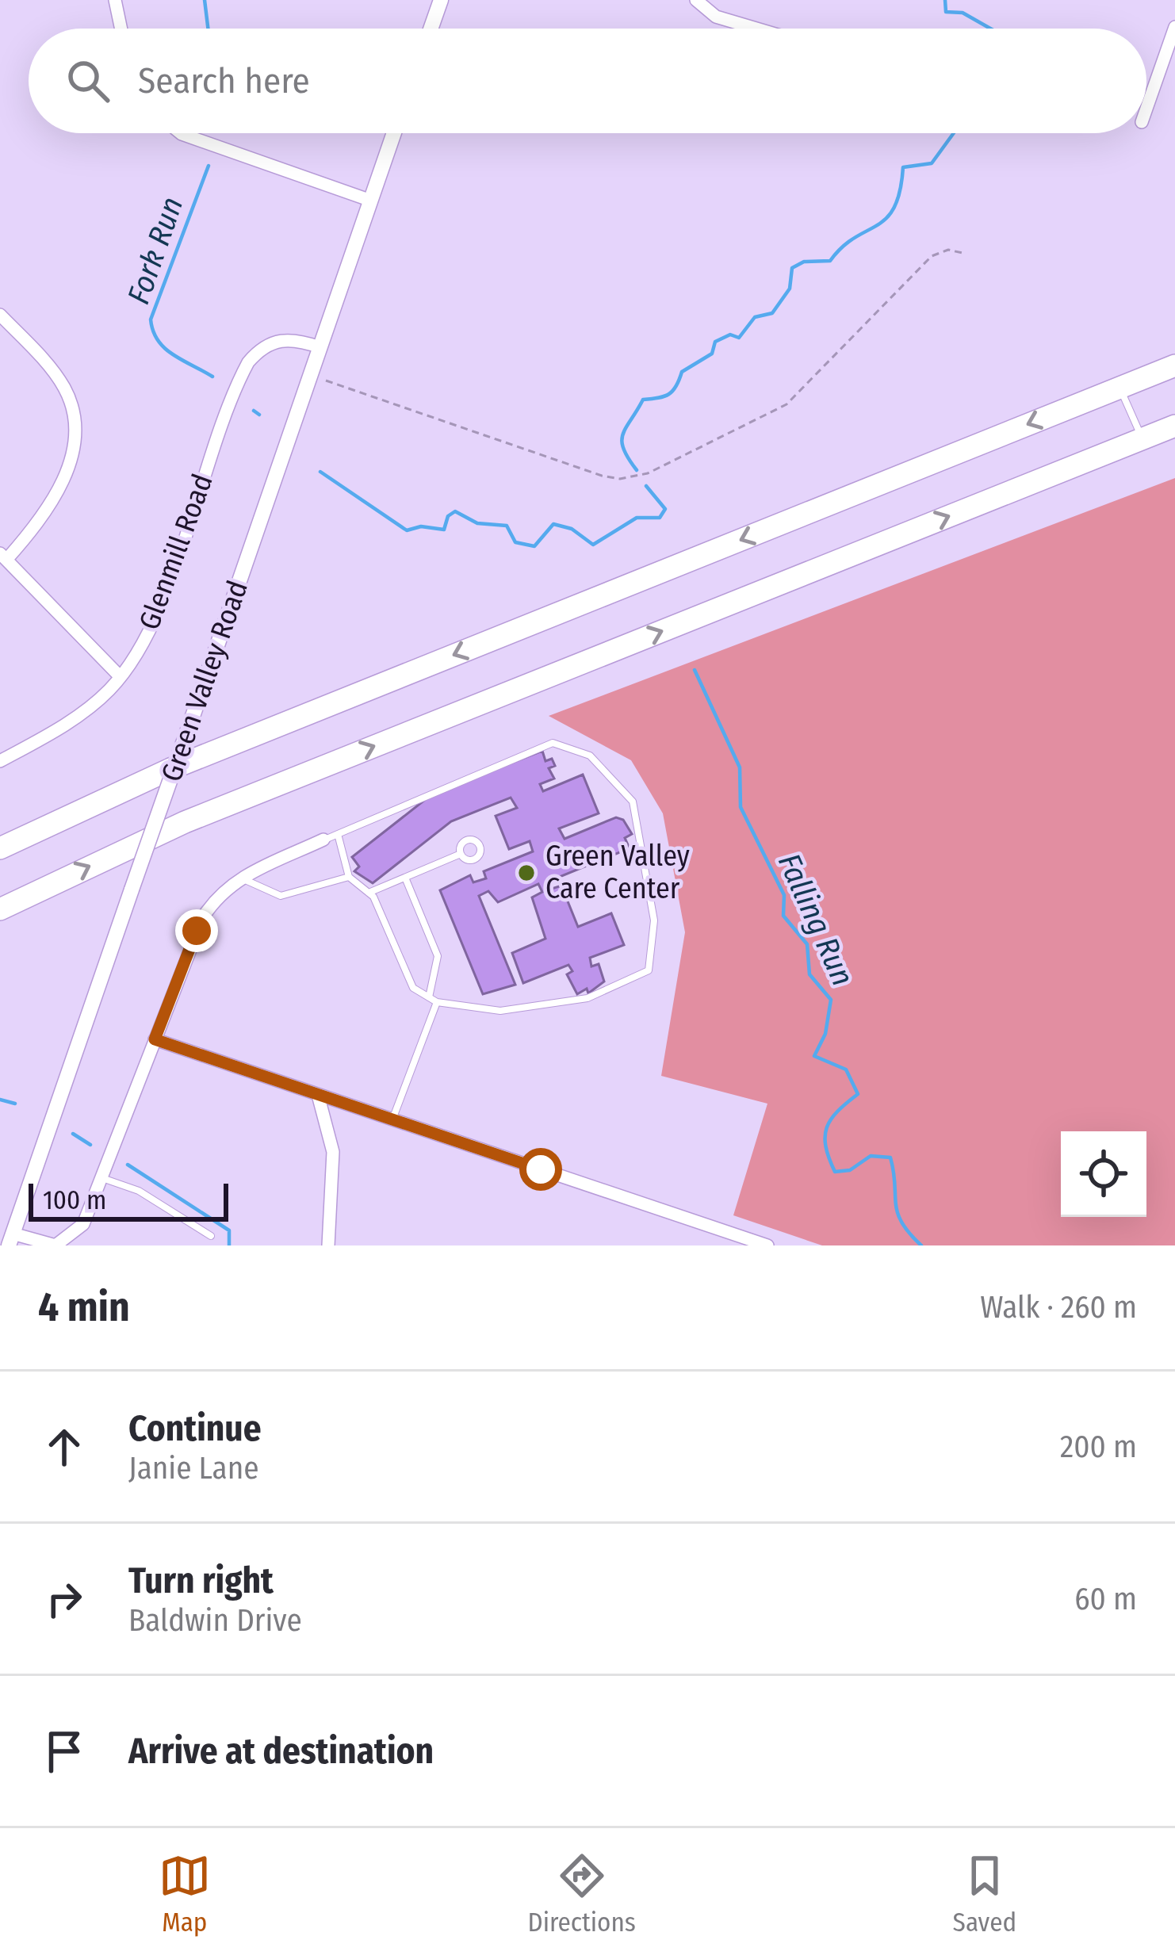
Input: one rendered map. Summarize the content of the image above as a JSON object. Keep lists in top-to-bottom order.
{
  "streets": {
    "street": ["Glenmill Road", "Green Valley Road"]
  },
  "crossings": [
    ["Glenmill Road", "Green Valley Road"]
  ],
  "water": ["Fork Run", "Falling Run"],
  "places": ["Green Valley Care Center"],
  "scale_bar": "100 m",
  "page": {
    "search": "Search here",
    "scale": "100 m",
    "heading": ["4 min", "Walk · 260 m"],
    "list": [
      ["Continue", "Janie Lane", "200 m"],
      ["Turn right", "Baldwin Drive", "60 m"],
      "Arrive at destination"
    ],
    "nav": ["Map", "Directions", "Saved"]
  }
}
